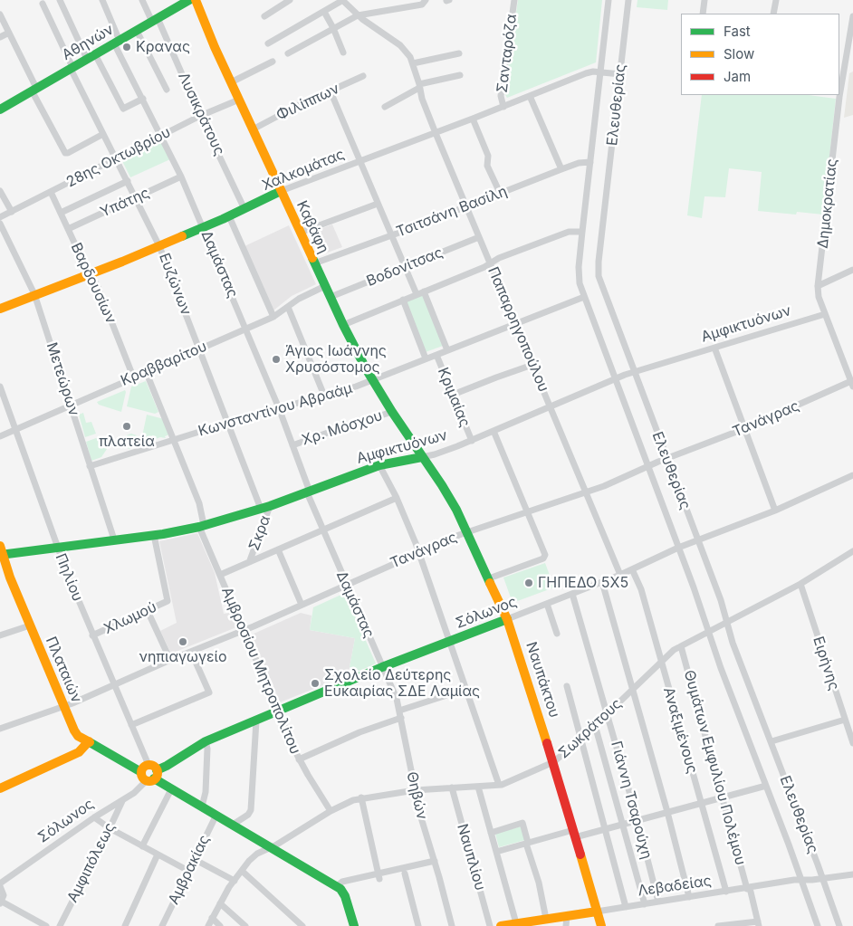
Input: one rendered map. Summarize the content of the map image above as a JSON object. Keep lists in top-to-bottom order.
{
  "streets": {
    "street": [
      "Αθηνών",
      "Σανταρόζα",
      "Φιλίππων",
      "Ελευθερίας",
      "Λυσικράτους",
      "28ης Οκτωβρίου",
      "Χαλκομάτας",
      "Υπάτης",
      "Δημοκρατίας",
      "Τσιτσάνη Βασίλη",
      "Καβάφη",
      "Δαμάστας",
      "Βοδονίτσας",
      "Βαρδουσίων",
      "Ευζώνων",
      "Αμφικτυόνων",
      "Παπαρρηγοπούλου",
      "Κραββαρίτου",
      "Μετεώρων",
      "Κριμαίας",
      "Κωνσταντίνου Αβραάμ",
      "Τανάγρας",
      "Χρ. Μόσχου",
      "Σκρα",
      "Πηλίου",
      "Σόλωνος",
      "Χλωμού",
      "Ειρήνης",
      "Πλαταιών",
      "Αμβροσίου Μητροπολίτου",
      "Ναυπάκτου",
      "Σωκράτους",
      "Αναξιμένους",
      "Θυμάτων Εμφυλίου Πολέμου",
      "Θηβών",
      "Γιάννη Τσαρούχη",
      "Ναυπλίου",
      "Αμφιπόλεως",
      "Αμβρακίας",
      "Λεβαδείας"
    ]
  },
  "crossings": [
    ["Αθηνών", "Λυσικράτους"],
    ["Αθηνών", "Δαμάστας"],
    ["Αθηνών", "Ευζώνων"],
    ["Σανταρόζα", "Χαλκομάτας"],
    ["Φιλίππων", "Καβάφη"],
    ["Ελευθερίας", "Χαλκομάτας"],
    ["Ελευθερίας", "Τσιτσάνη Βασίλη"],
    ["Ελευθερίας", "Αμφικτυόνων"],
    ["Ελευθερίας", "Κωνσταντίνου Αβραάμ"],
    ["Ελευθερίας", "Τανάγρας"],
    ["Ελευθερίας", "Σόλωνος"],
    ["Ελευθερίας", "Σωκράτους"],
    ["Ελευθερίας", "Λεβαδείας"],
    ["Λυσικράτους", "28ης Οκτωβρίου"],
    ["Λυσικράτους", "Χαλκομάτας"],
    ["28ης Οκτωβρίου", "Καβάφη"],
    ["28ης Οκτωβρίου", "Δαμάστας"],
    ["28ης Οκτωβρίου", "Βαρδουσίων"],
    ["28ης Οκτωβρίου", "Ευζώνων"],
    ["Χαλκομάτας", "Καβάφη"],
    ["Χαλκομάτας", "Δαμάστας"],
    ["Χαλκομάτας", "Βαρδουσίων"],
    ["Χαλκομάτας", "Ευζώνων"],
    ["Χαλκομάτας", "Παπαρρηγοπούλου"],
    ["Χαλκομάτας", "Μετεώρων"],
    ["Υπάτης", "Δαμάστας"],
    ["Υπάτης", "Βαρδουσίων"],
    ["Υπάτης", "Ευζώνων"],
    ["Δημοκρατίας", "Αμφικτυόνων"],
    ["Δημοκρατίας", "Τανάγρας"],
    ["Τσιτσάνη Βασίλη", "Καβάφη"],
    ["Τσιτσάνη Βασίλη", "Παπαρρηγοπούλου"],
    ["Καβάφη", "Βοδονίτσας"],
    ["Καβάφη", "Αμφικτυόνων"],
    ["Καβάφη", "Κραββαρίτου"],
    ["Καβάφη", "Κωνσταντίνου Αβραάμ"],
    ["Καβάφη", "Χρ. Μόσχου"],
    ["Καβάφη", "Ναυπάκτου"],
    ["Δαμάστας", "Αμφικτυόνων"],
    ["Δαμάστας", "Κραββαρίτου"],
    ["Δαμάστας", "Κωνσταντίνου Αβραάμ"],
    ["Δαμάστας", "Τανάγρας"],
    ["Δαμάστας", "Χρ. Μόσχου"],
    ["Δαμάστας", "Σόλωνος"],
    ["Δαμάστας", "Θηβών"],
    ["Βοδονίτσας", "Παπαρρηγοπούλου"],
    ["Βαρδουσίων", "Κραββαρίτου"],
    ["Ευζώνων", "Αμφικτυόνων"],
    ["Ευζώνων", "Κραββαρίτου"],
    ["Ευζώνων", "Κωνσταντίνου Αβραάμ"],
    ["Ευζώνων", "Σκρα"],
    ["Αμφικτυόνων", "Παπαρρηγοπούλου"],
    ["Αμφικτυόνων", "Μετεώρων"],
    ["Αμφικτυόνων", "Κριμαίας"],
    ["Αμφικτυόνων", "Σκρα"],
    ["Αμφικτυόνων", "Πηλίου"],
    ["Αμφικτυόνων", "Χλωμού"],
    ["Αμφικτυόνων", "Πλαταιών"],
    ["Αμφικτυόνων", "Αμβροσίου Μητροπολίτου"],
    ["Αμφικτυόνων", "Ναυπάκτου"],
    ["Παπαρρηγοπούλου", "Κωνσταντίνου Αβραάμ"],
    ["Παπαρρηγοπούλου", "Τανάγρας"],
    ["Παπαρρηγοπούλου", "Σόλωνος"],
    ["Κραββαρίτου", "Μετεώρων"],
    ["Κραββαρίτου", "Πηλίου"],
    ["Κραββαρίτου", "Αμβροσίου Μητροπολίτου"],
    ["Μετεώρων", "Κωνσταντίνου Αβραάμ"],
    ["Κριμαίας", "Κωνσταντίνου Αβραάμ"],
    ["Κωνσταντίνου Αβραάμ", "Αμβροσίου Μητροπολίτου"],
    ["Τανάγρας", "Πηλίου"],
    ["Τανάγρας", "Πλαταιών"],
    ["Τανάγρας", "Αμβροσίου Μητροπολίτου"],
    ["Τανάγρας", "Ναυπάκτου"],
    ["Πηλίου", "Σόλωνος"],
    ["Πηλίου", "Χλωμού"],
    ["Πηλίου", "Πλαταιών"],
    ["Σόλωνος", "Πλαταιών"],
    ["Σόλωνος", "Αμβροσίου Μητροπολίτου"],
    ["Σόλωνος", "Ναυπάκτου"],
    ["Σόλωνος", "Αναξιμένους"],
    ["Σόλωνος", "Θηβών"],
    ["Σόλωνος", "Γιάννη Τσαρούχη"],
    ["Σόλωνος", "Αμφιπόλεως"],
    ["Ειρήνης", "Σωκράτους"],
    ["Πλαταιών", "Σωκράτους"],
    ["Πλαταιών", "Αμβρακίας"],
    ["Αμβροσίου Μητροπολίτου", "Σωκράτους"],
    ["Ναυπάκτου", "Σωκράτους"],
    ["Ναυπάκτου", "Λεβαδείας"],
    ["Σωκράτους", "Αναξιμένους"],
    ["Σωκράτους", "Θυμάτων Εμφυλίου Πολέμου"],
    ["Σωκράτους", "Θηβών"],
    ["Σωκράτους", "Γιάννη Τσαρούχη"],
    ["Σωκράτους", "Ναυπλίου"],
    ["Αναξιμένους", "Λεβαδείας"],
    ["Θυμάτων Εμφυλίου Πολέμου", "Λεβαδείας"],
    ["Γιάννη Τσαρούχη", "Λεβαδείας"]
  ],
  "places": [
    "Κρανας",
    "Άγιος Ιωάννης Χρυσόστομος",
    "πλατεία",
    "ΓΗΠΕΔΟ 5X5",
    "νηπιαγωγείο",
    "Σχολείο Δεύτερης Ευκαιρίας ΣΔΕ Λαμίας"
  ],
  "legend": ["Fast", "Slow", "Jam"]
}
